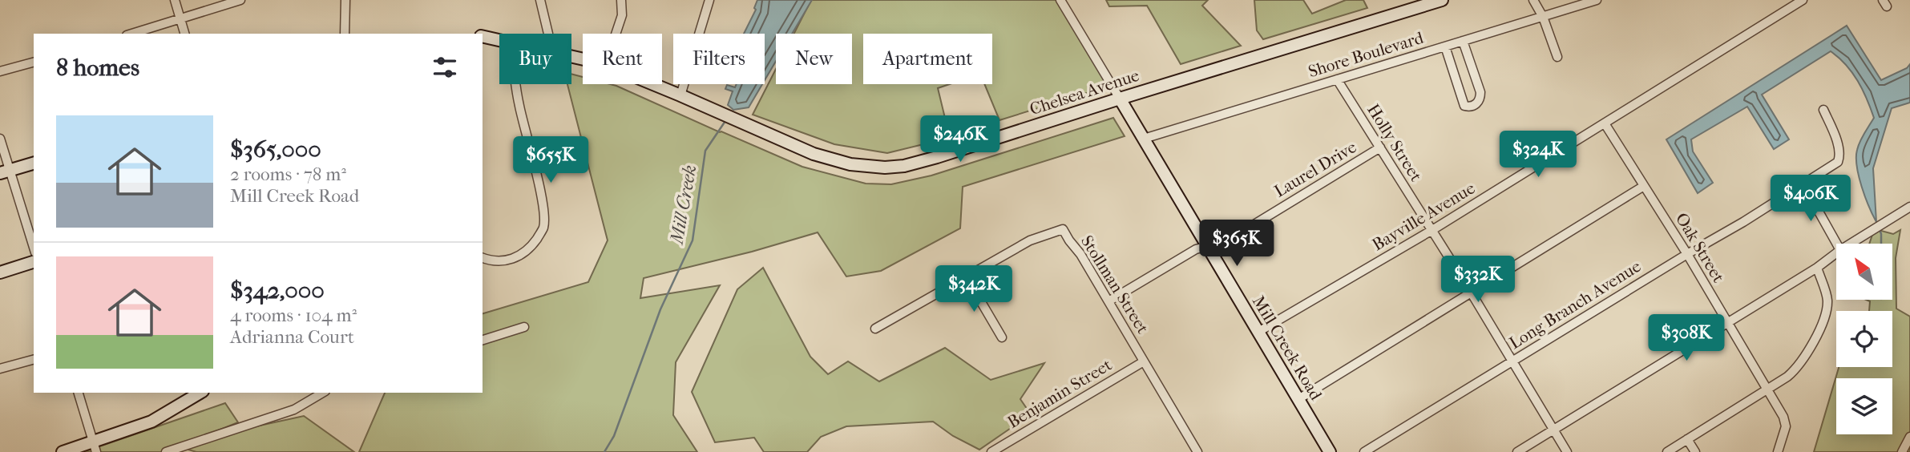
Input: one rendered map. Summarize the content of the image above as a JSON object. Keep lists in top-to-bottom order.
{
  "streets": {
    "main road": ["Chelsea Avenue", "Mill Creek Road"],
    "street": [
      "Shore Boulevard",
      "Holly Street",
      "Laurel Drive",
      "Bayville Avenue",
      "Oak Street",
      "Stollman Street",
      "Long Branch Avenue",
      "Benjamin Street"
    ]
  },
  "crossings": [
    ["Shore Boulevard", "Holly Street"],
    ["Shore Boulevard", "Mill Creek Road"],
    ["Chelsea Avenue", "Mill Creek Road"],
    ["Holly Street", "Laurel Drive"],
    ["Holly Street", "Bayville Avenue"],
    ["Holly Street", "Long Branch Avenue"],
    ["Laurel Drive", "Stollman Street"],
    ["Laurel Drive", "Mill Creek Road"],
    ["Bayville Avenue", "Oak Street"],
    ["Bayville Avenue", "Mill Creek Road"],
    ["Oak Street", "Long Branch Avenue"],
    ["Stollman Street", "Benjamin Street"]
  ],
  "water": ["Mill Creek"],
  "north": "top left",
  "page": {
    "chip": [
      "Buy",
      "Rent",
      "Filters",
      "New",
      "Apartment"
    ],
    "heading": "8 homes",
    "list": [
      {
        "name": "$365,000",
        "note": "2 rooms · 78 m² · Mill Creek Road"
      },
      {
        "name": "$342,000",
        "note": "4 rooms · 104 m² · Adrianna Court"
      }
    ],
    "price": [
      "$246K",
      "$324K",
      "$655K",
      "$406K",
      "$365K",
      "$332K",
      "$342K",
      "$308K"
    ]
  }
}
